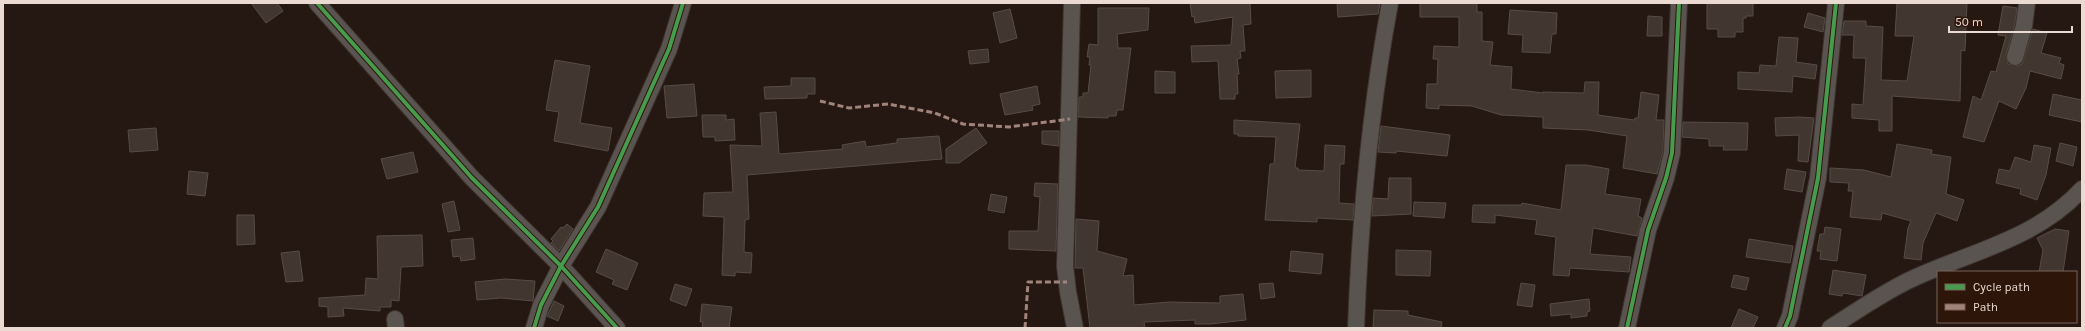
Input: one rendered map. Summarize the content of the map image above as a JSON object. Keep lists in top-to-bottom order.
{
  "legend": ["Cycle path", "Path"],
  "scale_bar": "50 m"
}
